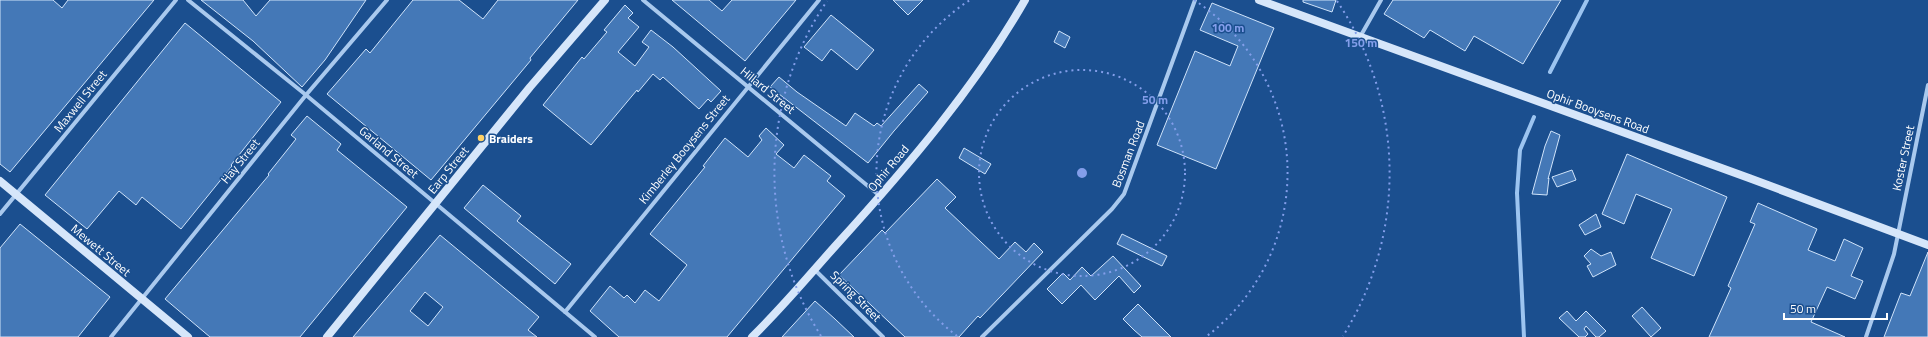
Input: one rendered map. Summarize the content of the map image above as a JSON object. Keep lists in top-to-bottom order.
{
  "streets": {
    "street": [
      "Hillard Street",
      "Maxwell Street",
      "Ophir Booysens Road",
      "Kimberley Booysens Street",
      "Garland Street",
      "Bosman Road",
      "Koster Street",
      "Hay Street",
      "Ophir Road",
      "Earp Street",
      "Mewett Street",
      "Spring Street"
    ]
  },
  "crossings": [
    ["Hillard Street", "Kimberley Booysens Street"],
    ["Hillard Street", "Ophir Road"],
    ["Maxwell Street", "Mewett Street"],
    ["Ophir Booysens Road", "Koster Street"],
    ["Kimberley Booysens Street", "Garland Street"],
    ["Garland Street", "Hay Street"],
    ["Garland Street", "Earp Street"],
    ["Hay Street", "Mewett Street"],
    ["Ophir Road", "Spring Street"]
  ],
  "places": ["Braiders"],
  "scale_bar": "50 m",
  "rings": ["100 m", "150 m", "50 m"]
}
